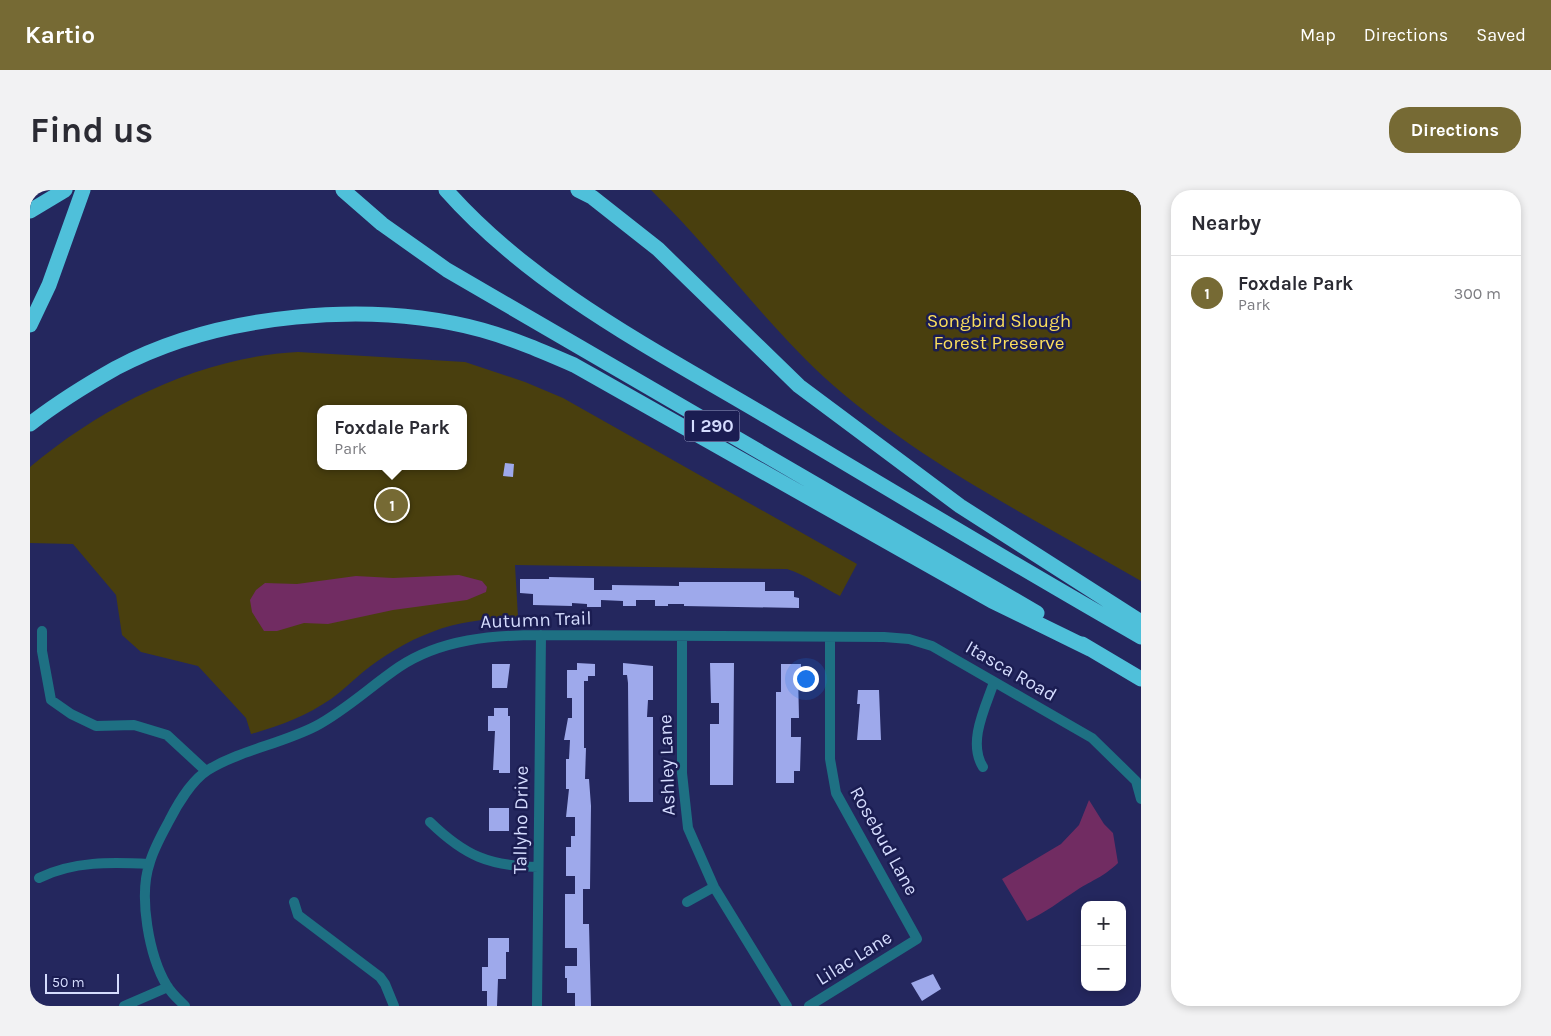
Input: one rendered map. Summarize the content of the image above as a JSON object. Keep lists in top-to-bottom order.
{
  "streets": {
    "highway": ["I 290"],
    "street": [
      "Autumn Trail",
      "Itasca Road",
      "Ashley Lane",
      "Tallyho Drive",
      "Rosebud Lane",
      "Lilac Lane"
    ]
  },
  "crossings": [
    ["Autumn Trail", "Itasca Road"],
    ["Autumn Trail", "Ashley Lane"],
    ["Autumn Trail", "Tallyho Drive"],
    ["Autumn Trail", "Rosebud Lane"],
    ["Itasca Road", "Rosebud Lane"],
    ["Rosebud Lane", "Lilac Lane"]
  ],
  "parks": ["Songbird Slough Forest Preserve"],
  "scale_bar": "50 m",
  "page": {
    "header": "Kartio",
    "nav": ["Map", "Directions", "Saved"],
    "buttons": "Directions",
    "title": "Find us",
    "heading": "Nearby",
    "list": [
      {
        "mark": "1",
        "name": "Foxdale Park",
        "note": "Park",
        "value": "300 m"
      }
    ],
    "popup": ["Foxdale Park", "Park"],
    "pins": "1",
    "map_buttons": ["+", "−"],
    "scale": "50 m"
  }
}
